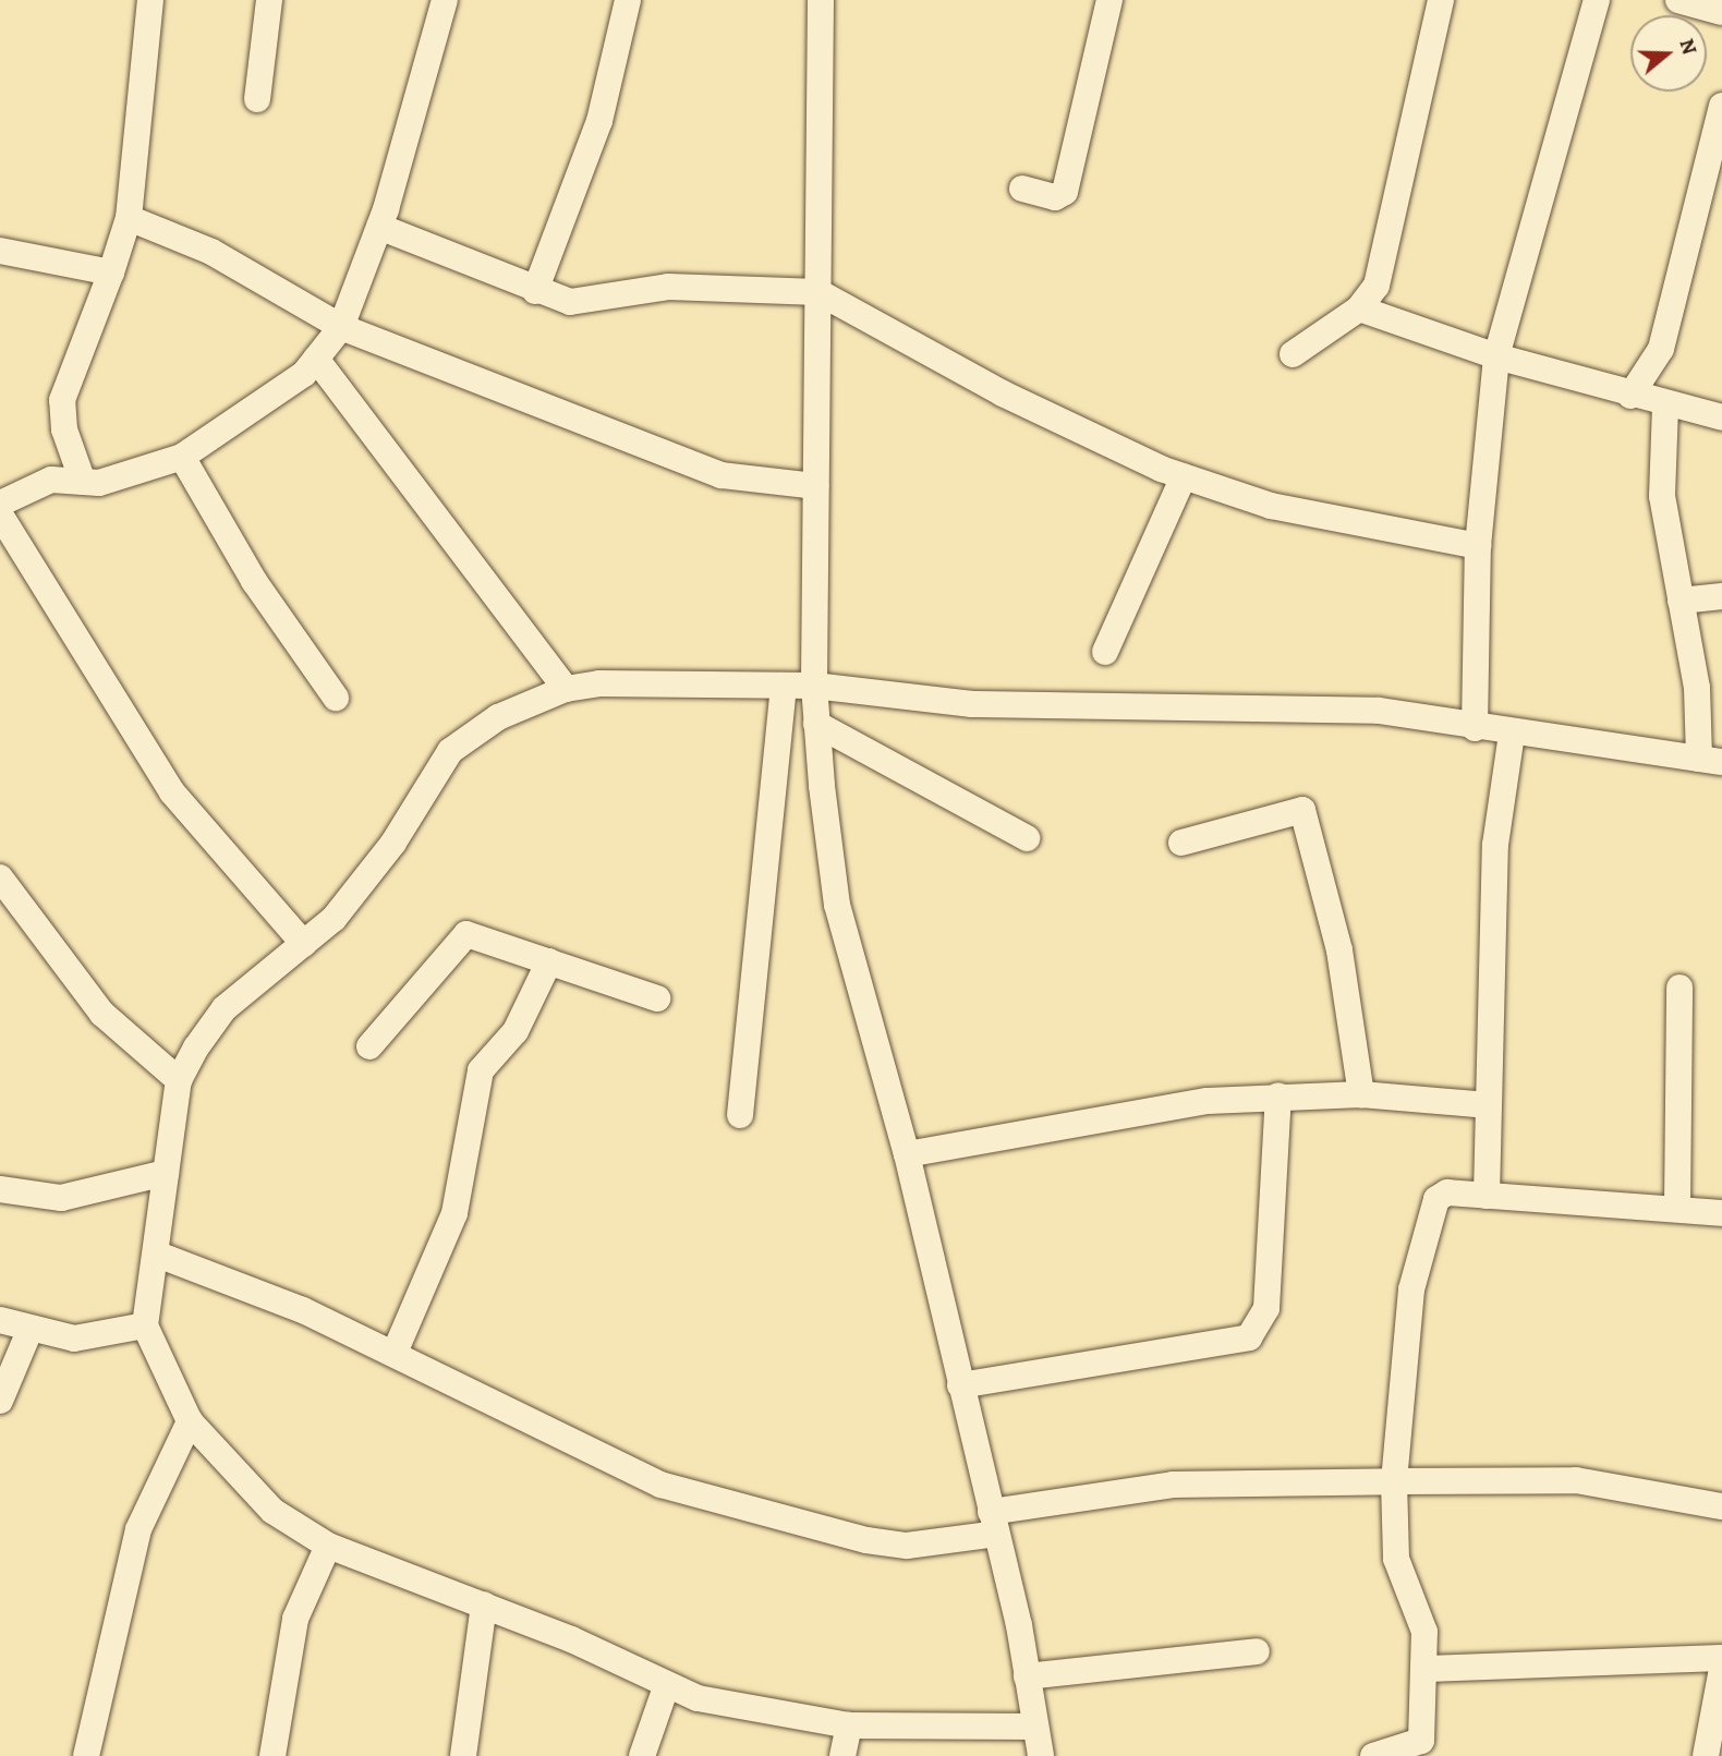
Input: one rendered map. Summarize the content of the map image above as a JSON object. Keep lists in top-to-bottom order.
{
  "north": "right"
}
